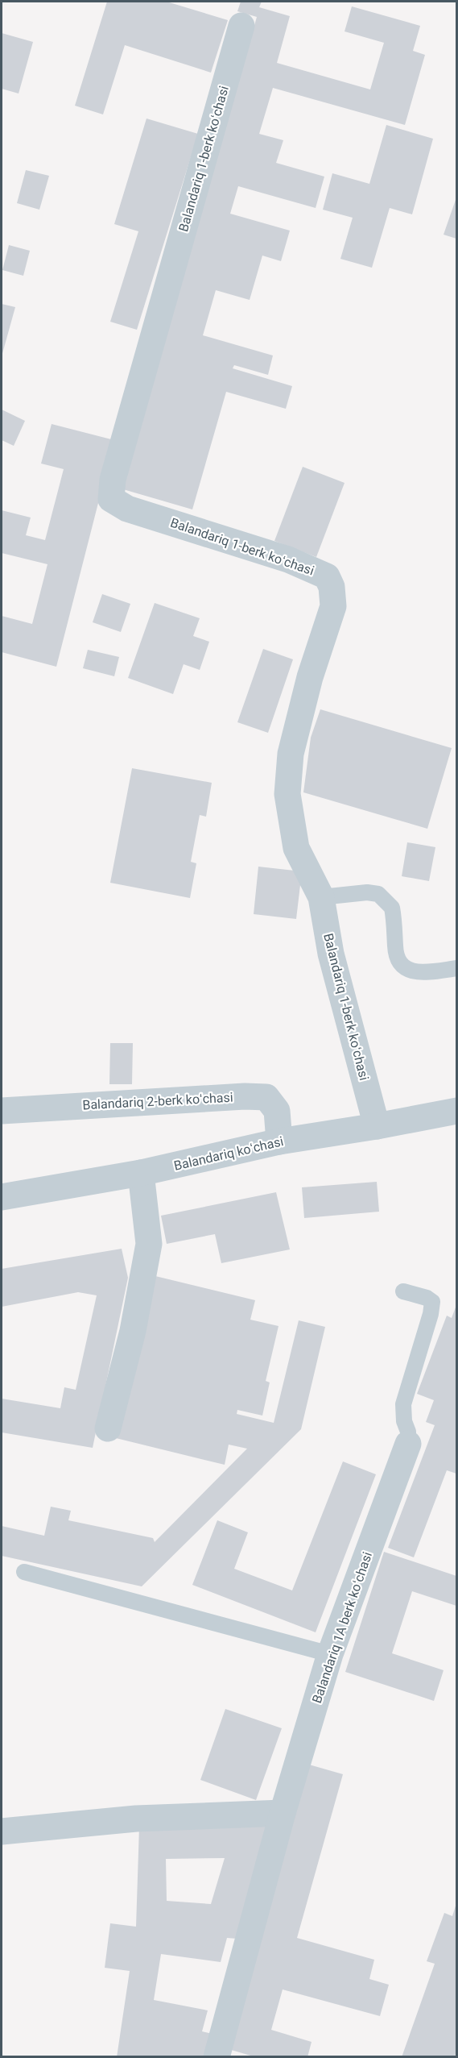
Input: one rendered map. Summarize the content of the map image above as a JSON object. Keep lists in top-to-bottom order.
{
  "streets": {
    "street": [
      "Balandariq 1-berk koʻchasi",
      "Balandariq 2-berk koʻchasi",
      "Balandariq koʻchasi",
      "Balandariq 1A berk koʻchasi"
    ]
  },
  "crossings": [
    ["Balandariq 1-berk koʻchasi", "Balandariq koʻchasi"],
    ["Balandariq 2-berk koʻchasi", "Balandariq koʻchasi"]
  ]
}
